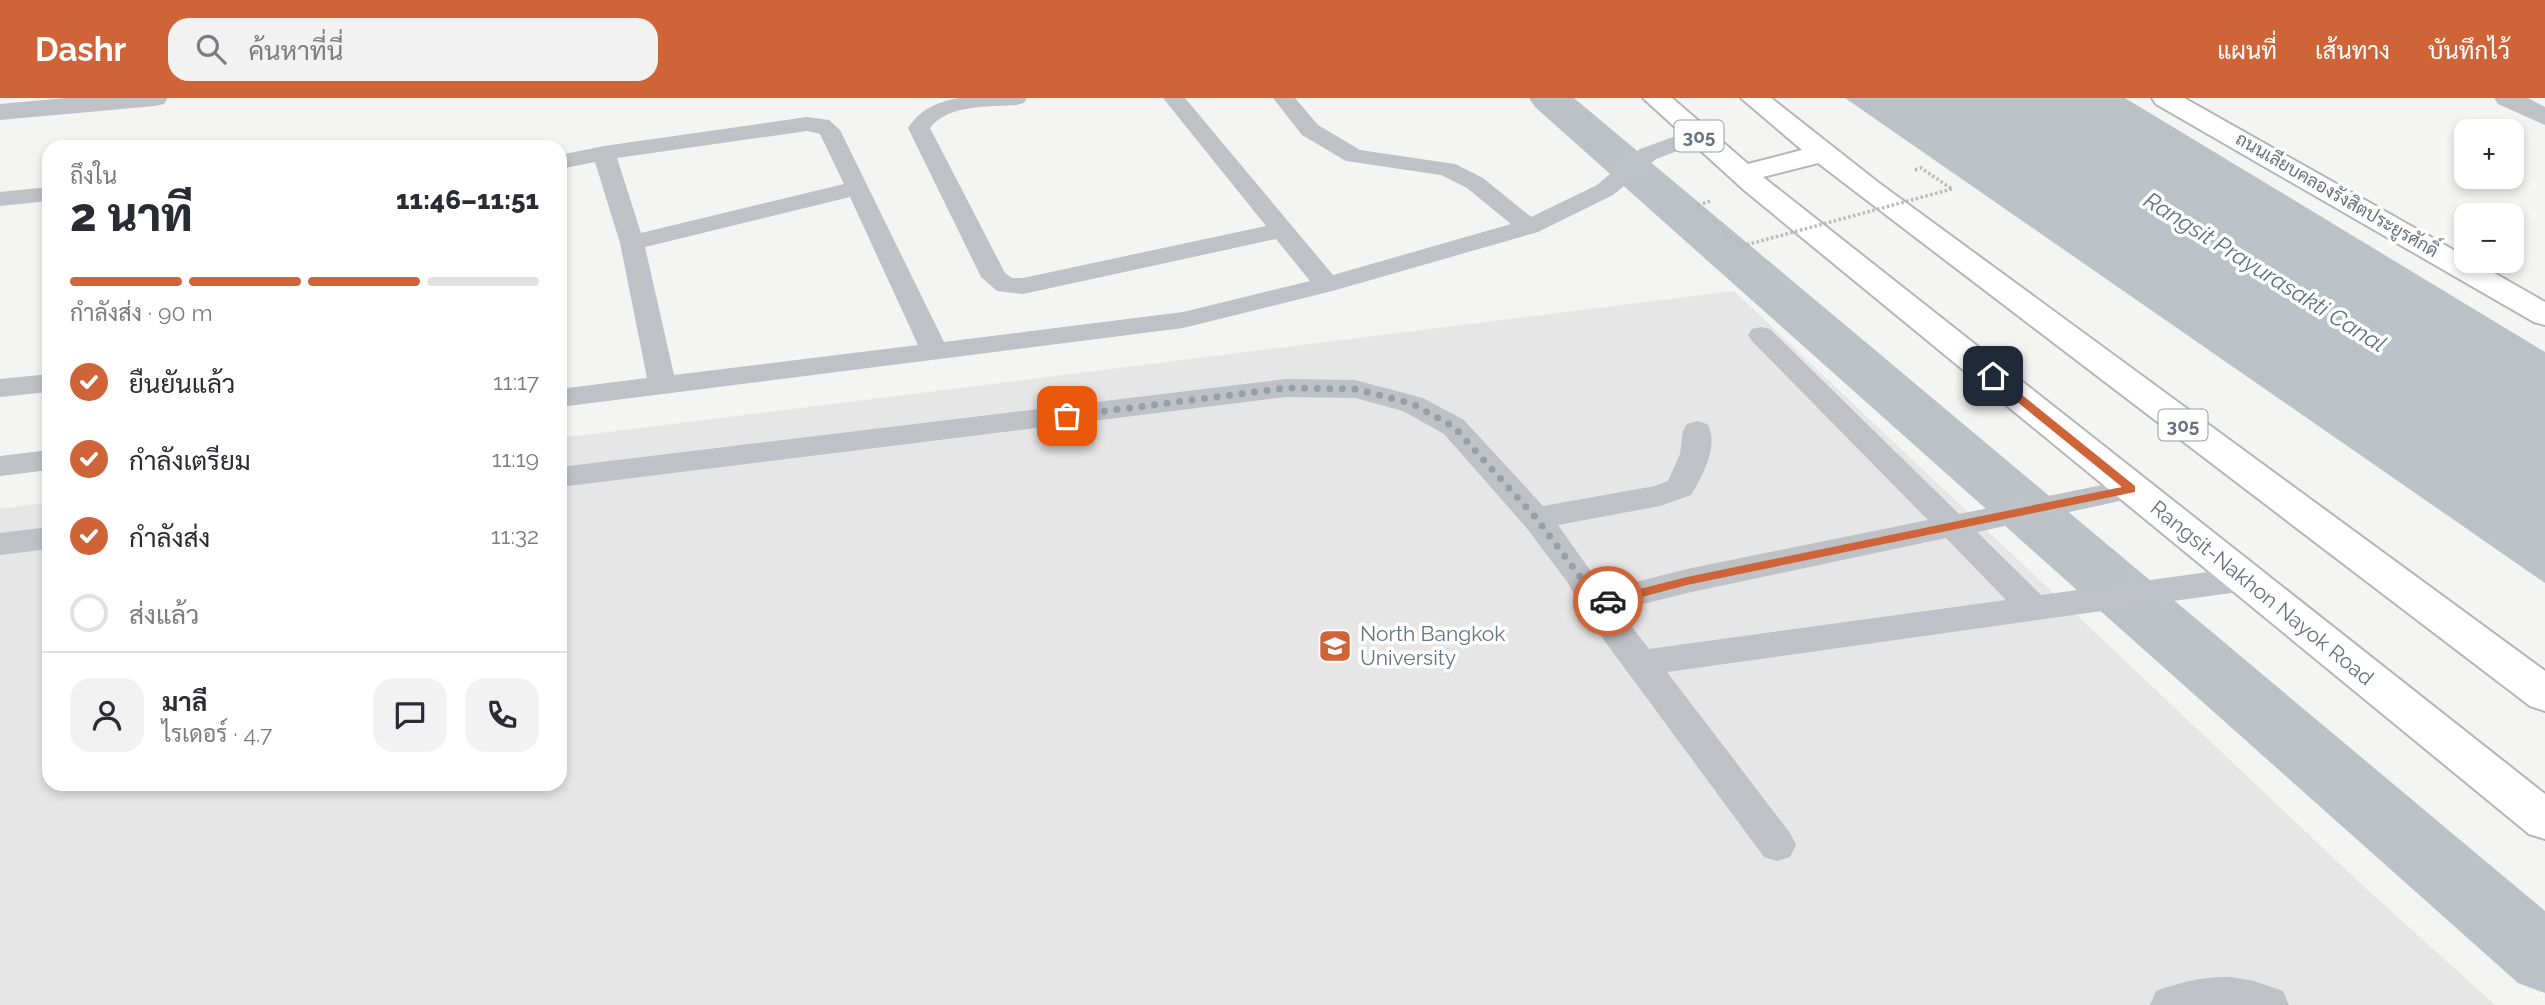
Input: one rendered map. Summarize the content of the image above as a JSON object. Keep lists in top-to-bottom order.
{
  "streets": {
    "main road": ["305", "ถนนเลียบคลองรังสิตประยูรศักดิ์", "Rangsit-Nakhon Nayok Road"]
  },
  "water": ["Rangsit Prayurasakti Canal"],
  "places": {
    "school or university": ["North Bangkok University"]
  },
  "page": {
    "header": "Dashr",
    "search": "ค้นหาที่นี่",
    "nav": ["แผนที่", "เส้นทาง", "บันทึกไว้"],
    "map_buttons": ["+", "−"],
    "heading": ["2 นาที", "ถึงใน", "11:46–11:51"],
    "panel": ["มาลี", "ไรเดอร์ · 4.7"],
    "bar": "กำลังส่ง · 90 m",
    "list": [
      ["ยืนยันแล้ว", "11:17"],
      ["กำลังเตรียม", "11:19"],
      ["กำลังส่ง", "11:32"],
      "ส่งแล้ว"
    ]
  }
}
